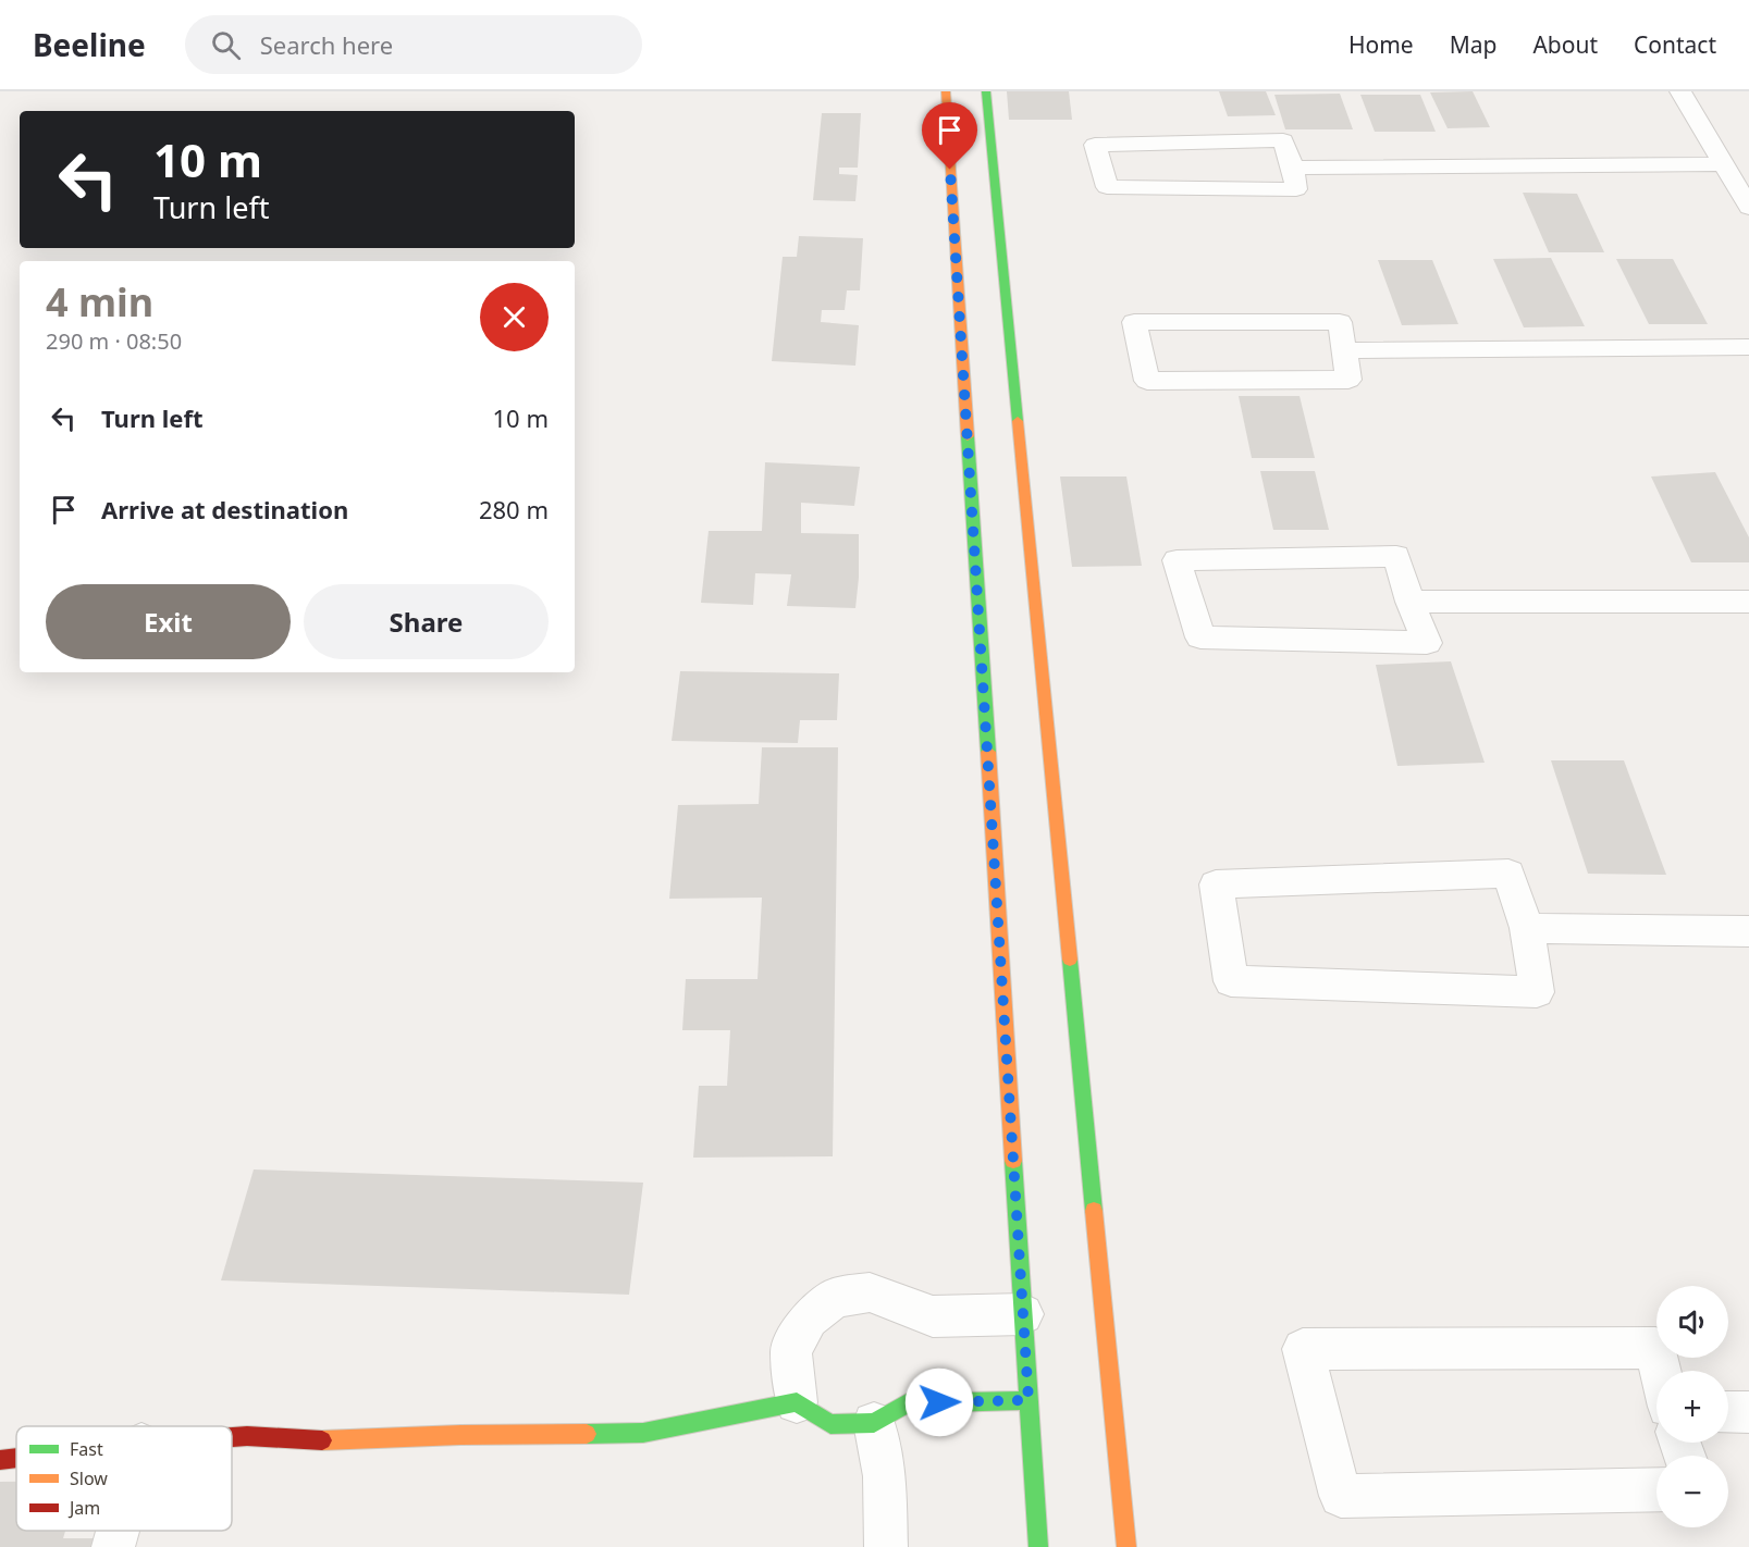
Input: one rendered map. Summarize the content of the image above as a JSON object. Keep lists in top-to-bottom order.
{
  "legend": ["Fast", "Slow", "Jam"],
  "page": {
    "header": "Beeline",
    "search": "Search here",
    "nav": [
      "Home",
      "Map",
      "About",
      "Contact"
    ],
    "turn": ["10 m", "Turn left"],
    "heading": ["4 min", "290 m · 08:50"],
    "list": [
      {
        "name": "Turn left",
        "value": "10 m"
      },
      {
        "name": "Arrive at destination",
        "value": "280 m"
      }
    ],
    "buttons": ["Exit", "Share"],
    "map_buttons": ["+", "−"]
  }
}
